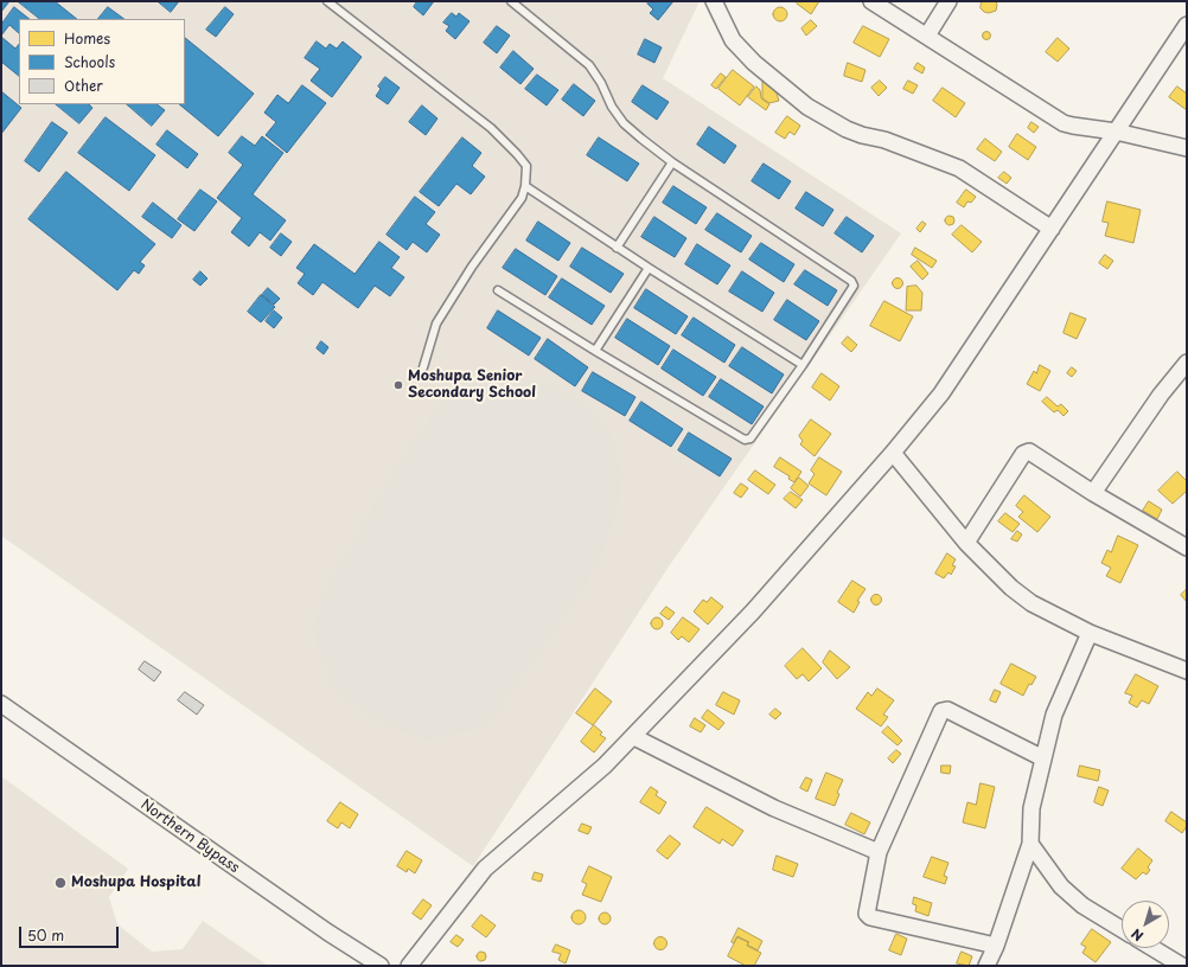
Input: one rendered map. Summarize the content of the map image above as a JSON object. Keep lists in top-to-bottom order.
{
  "streets": {
    "street": ["Northern Bypass"]
  },
  "places": ["Moshupa Senior Secondary School", "Moshupa Hospital"],
  "legend": ["Homes", "Schools", "Other"],
  "scale_bar": "50 m",
  "north": "bottom left"
}
